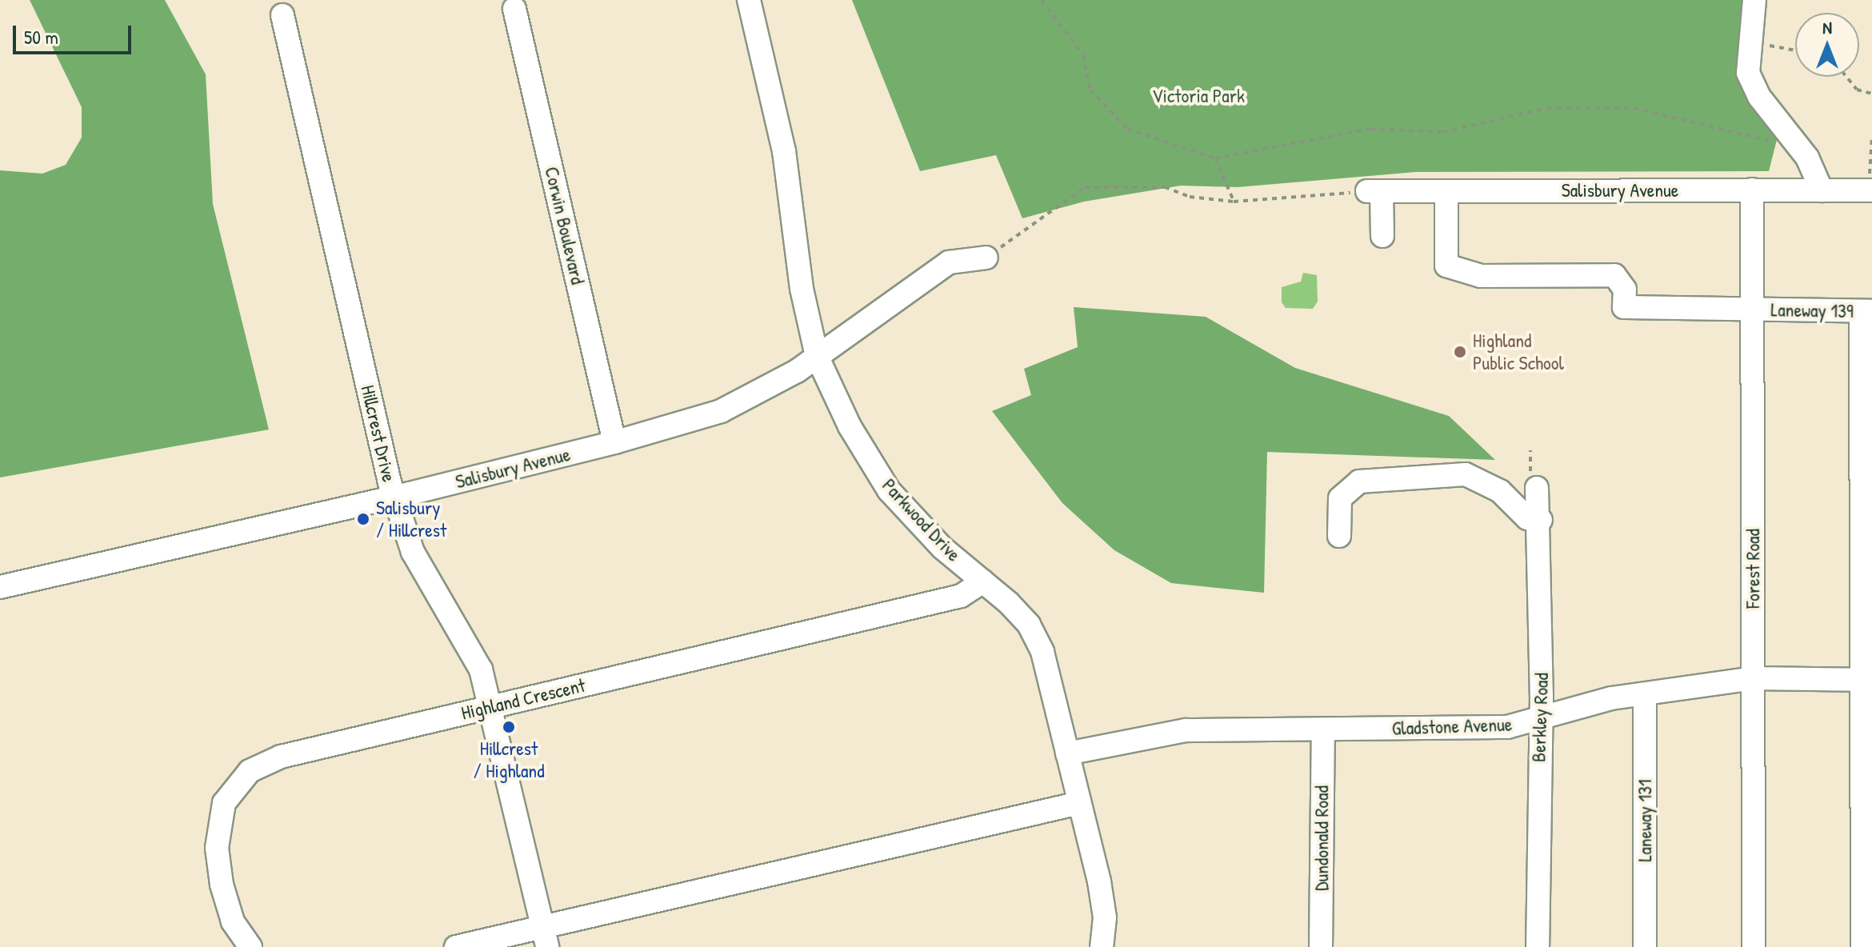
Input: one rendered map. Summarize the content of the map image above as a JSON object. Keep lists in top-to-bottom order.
{
  "streets": {
    "street": [
      "Salisbury Avenue",
      "Corwin Boulevard",
      "Laneway 139",
      "Hillcrest Drive",
      "Parkwood Drive",
      "Forest Road",
      "Highland Crescent",
      "Berkley Road",
      "Gladstone Avenue",
      "Laneway 131",
      "Dundonald Road"
    ]
  },
  "crossings": [
    ["Salisbury Avenue", "Corwin Boulevard"],
    ["Salisbury Avenue", "Laneway 139"],
    ["Salisbury Avenue", "Hillcrest Drive"],
    ["Salisbury Avenue", "Parkwood Drive"],
    ["Salisbury Avenue", "Forest Road"],
    ["Laneway 139", "Forest Road"],
    ["Hillcrest Drive", "Highland Crescent"],
    ["Parkwood Drive", "Highland Crescent"],
    ["Parkwood Drive", "Gladstone Avenue"],
    ["Forest Road", "Gladstone Avenue"],
    ["Berkley Road", "Gladstone Avenue"],
    ["Gladstone Avenue", "Laneway 131"],
    ["Gladstone Avenue", "Dundonald Road"]
  ],
  "parks": ["Victoria Park"],
  "places": ["Highland Public School", "Salisbury / Hillcrest", "Hillcrest / Highland"],
  "scale_bar": "50 m",
  "north": "top"
}
